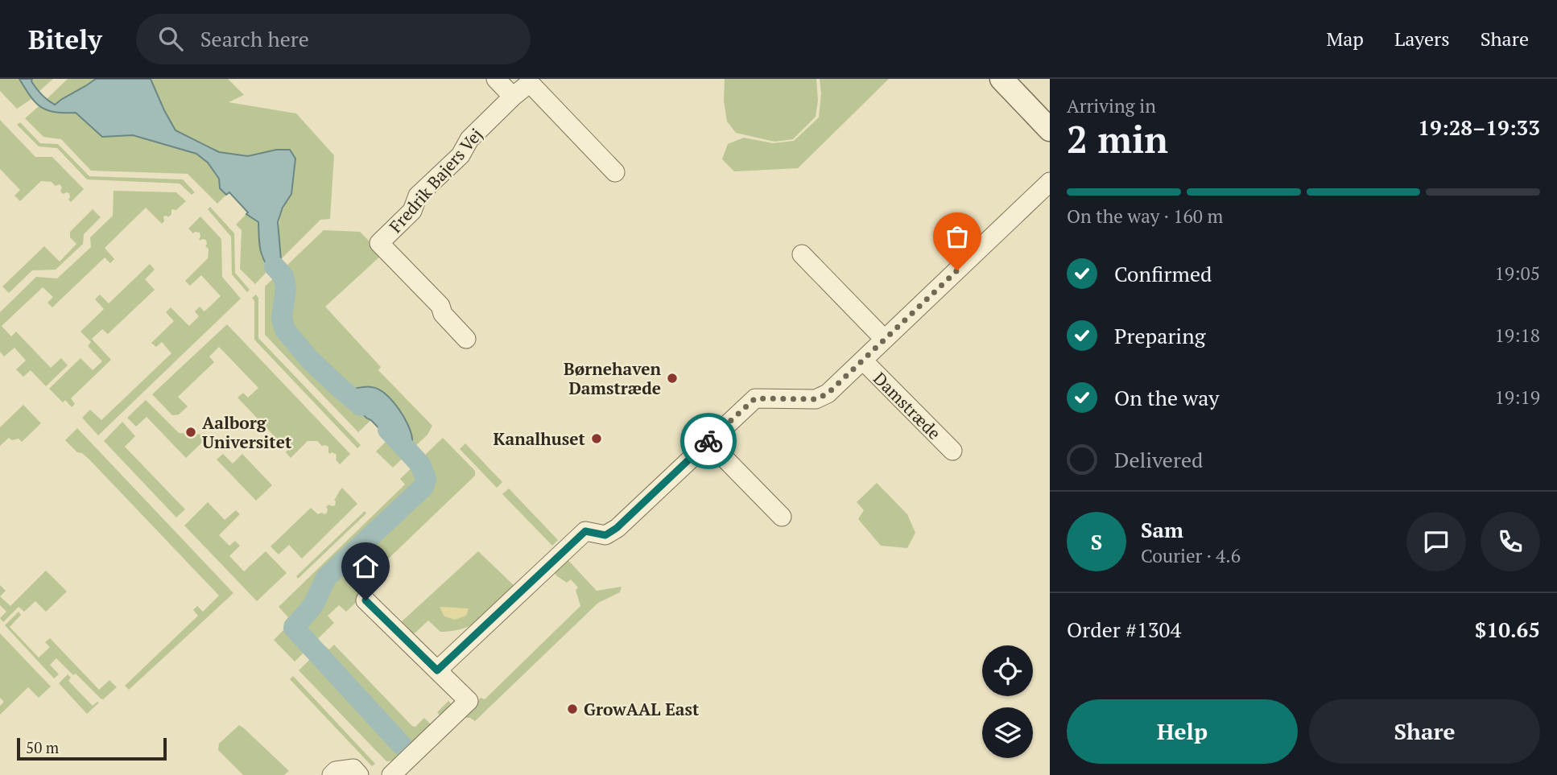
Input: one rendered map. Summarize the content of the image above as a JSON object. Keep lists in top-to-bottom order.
{
  "streets": {
    "street": ["Fredrik Bajers Vej", "Damstræde"]
  },
  "places": [
    "Børnehaven Damstræde",
    "Aalborg Universitet",
    "Kanalhuset",
    "GrowAAL East"
  ],
  "scale_bar": "50 m",
  "page": {
    "header": "Bitely",
    "search": "Search here",
    "nav": ["Map", "Layers", "Share"],
    "heading": ["2 min", "Arriving in", "19:28–19:33"],
    "panel": [
      "Sam",
      "Courier · 4.6",
      "Order #1304",
      "$10.65"
    ],
    "bar": "On the way · 160 m",
    "list": [
      ["Confirmed", "19:05"],
      ["Preparing", "19:18"],
      ["On the way", "19:19"],
      "Delivered"
    ],
    "round": "S",
    "buttons": ["Help", "Share"],
    "scale": "50 m"
  }
}
